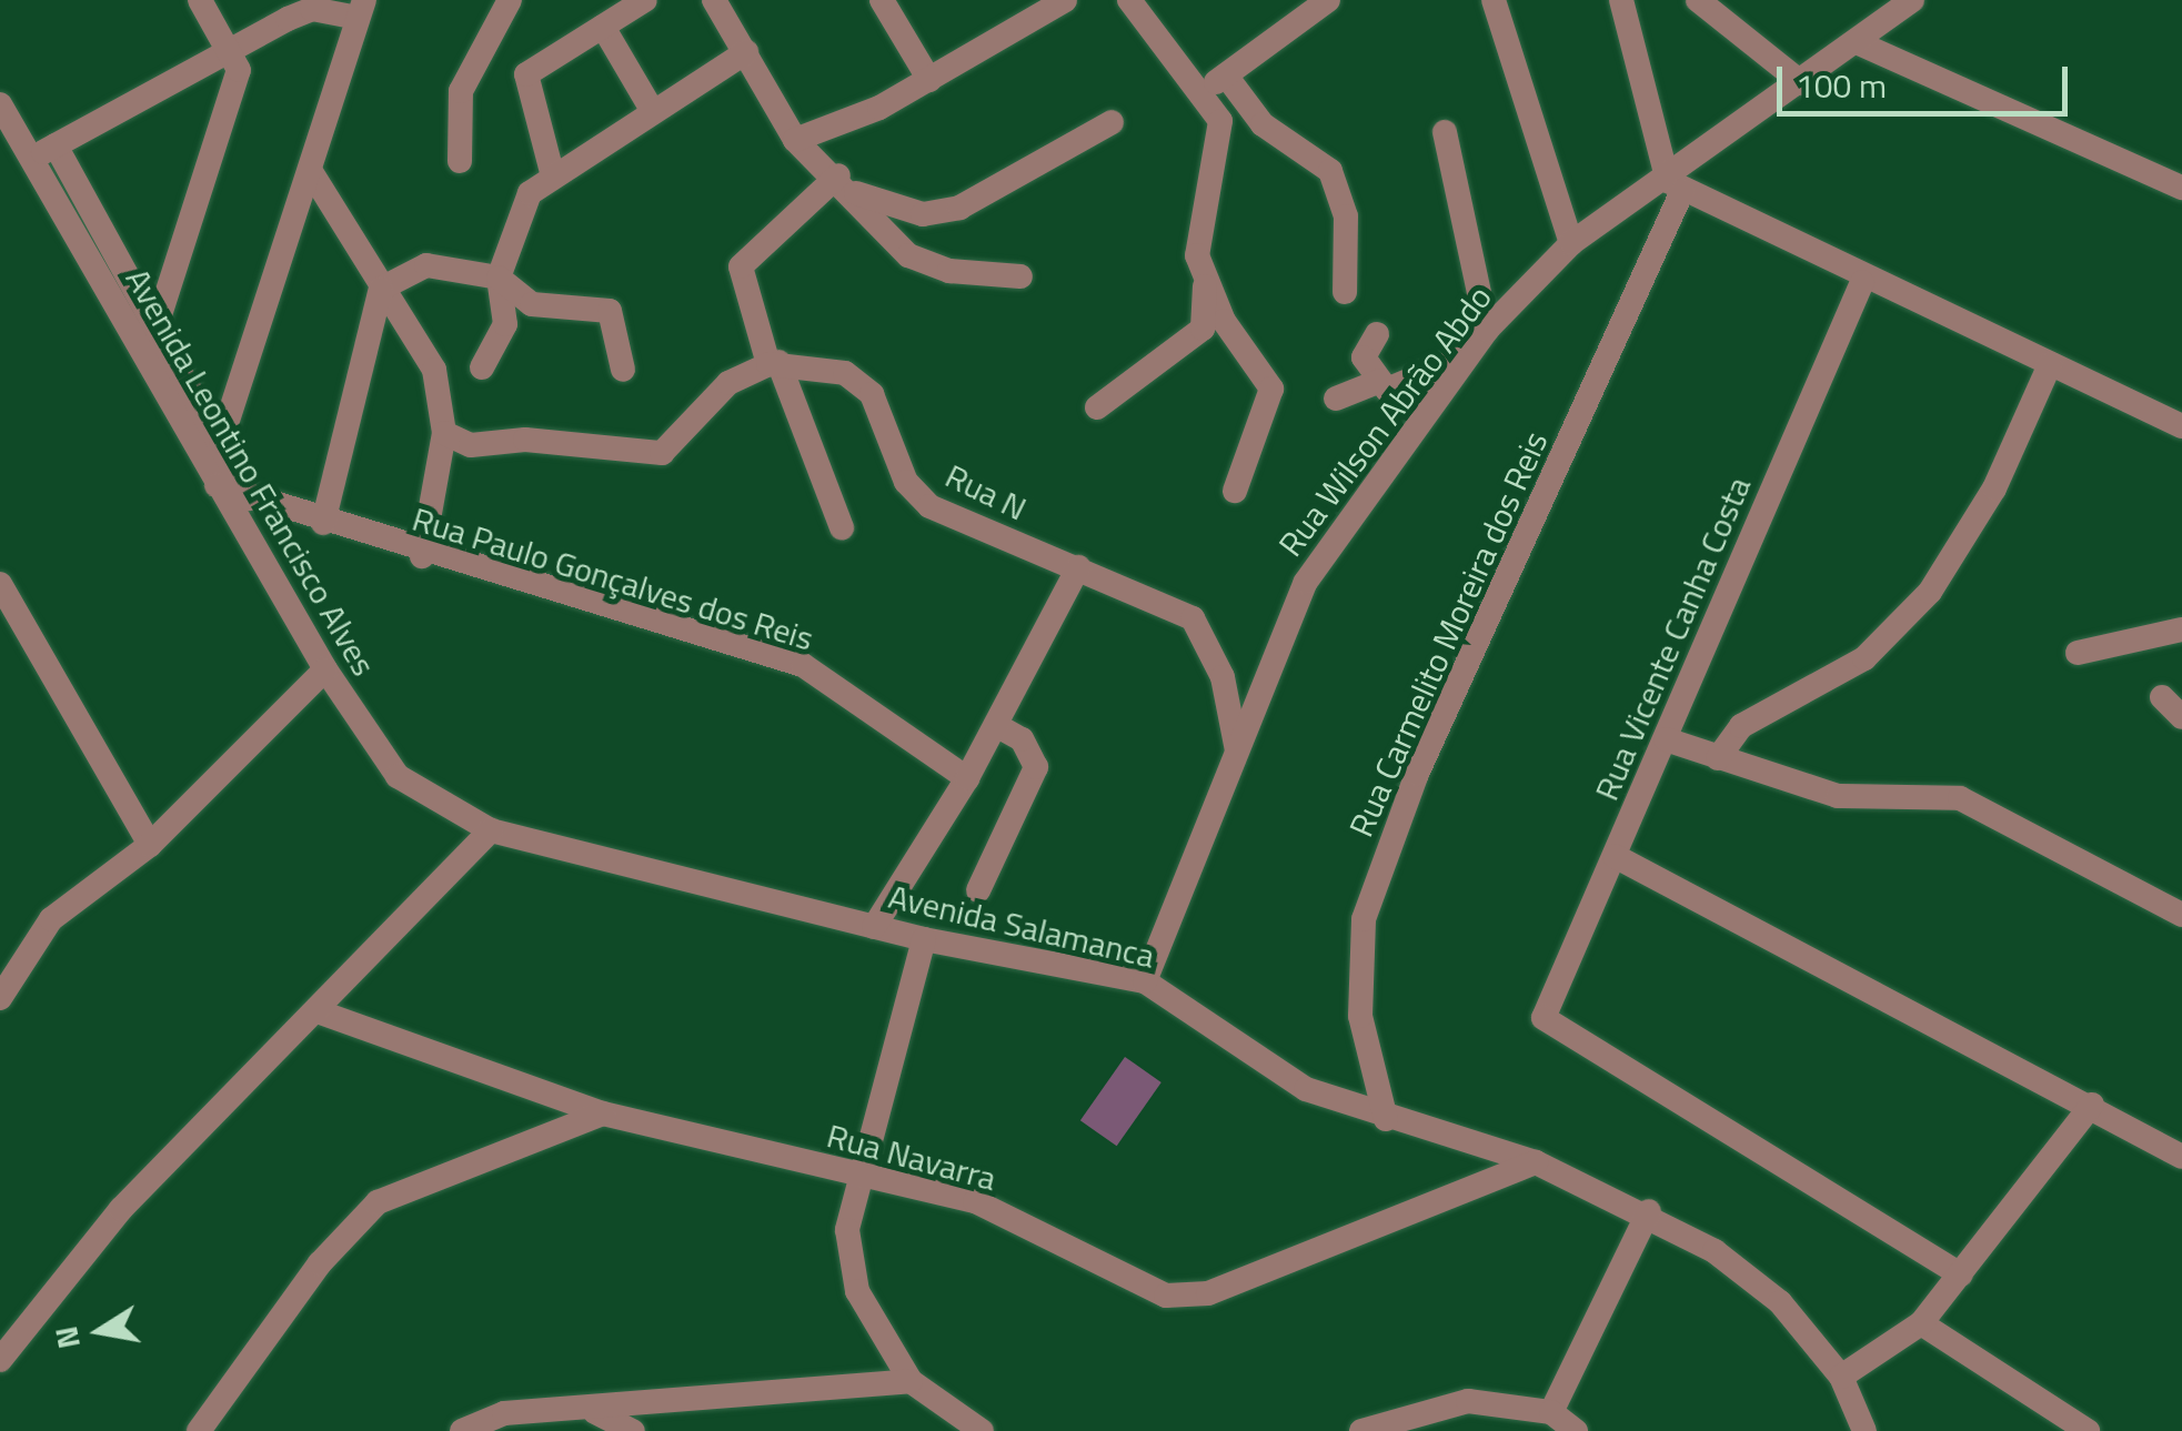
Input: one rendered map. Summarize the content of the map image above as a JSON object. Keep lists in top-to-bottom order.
{
  "streets": {
    "street": [
      "Rua Wilson Abrão Abdo",
      "Avenida Leontino Francisco Alves",
      "Rua N",
      "Rua Paulo Gonçalves dos Reis",
      "Rua Carmelito Moreira dos Reis",
      "Rua Vicente Canha Costa",
      "Avenida Salamanca",
      "Rua Navarra"
    ]
  },
  "crossings": [
    ["Rua Wilson Abrão Abdo", "Rua N"],
    ["Rua Wilson Abrão Abdo", "Rua Carmelito Moreira dos Reis"],
    ["Rua Wilson Abrão Abdo", "Avenida Salamanca"],
    ["Avenida Leontino Francisco Alves", "Rua Paulo Gonçalves dos Reis"],
    ["Avenida Leontino Francisco Alves", "Avenida Salamanca"],
    ["Rua Carmelito Moreira dos Reis", "Avenida Salamanca"],
    ["Avenida Salamanca", "Rua Navarra"]
  ],
  "scale_bar": "100 m",
  "north": "left"
}
